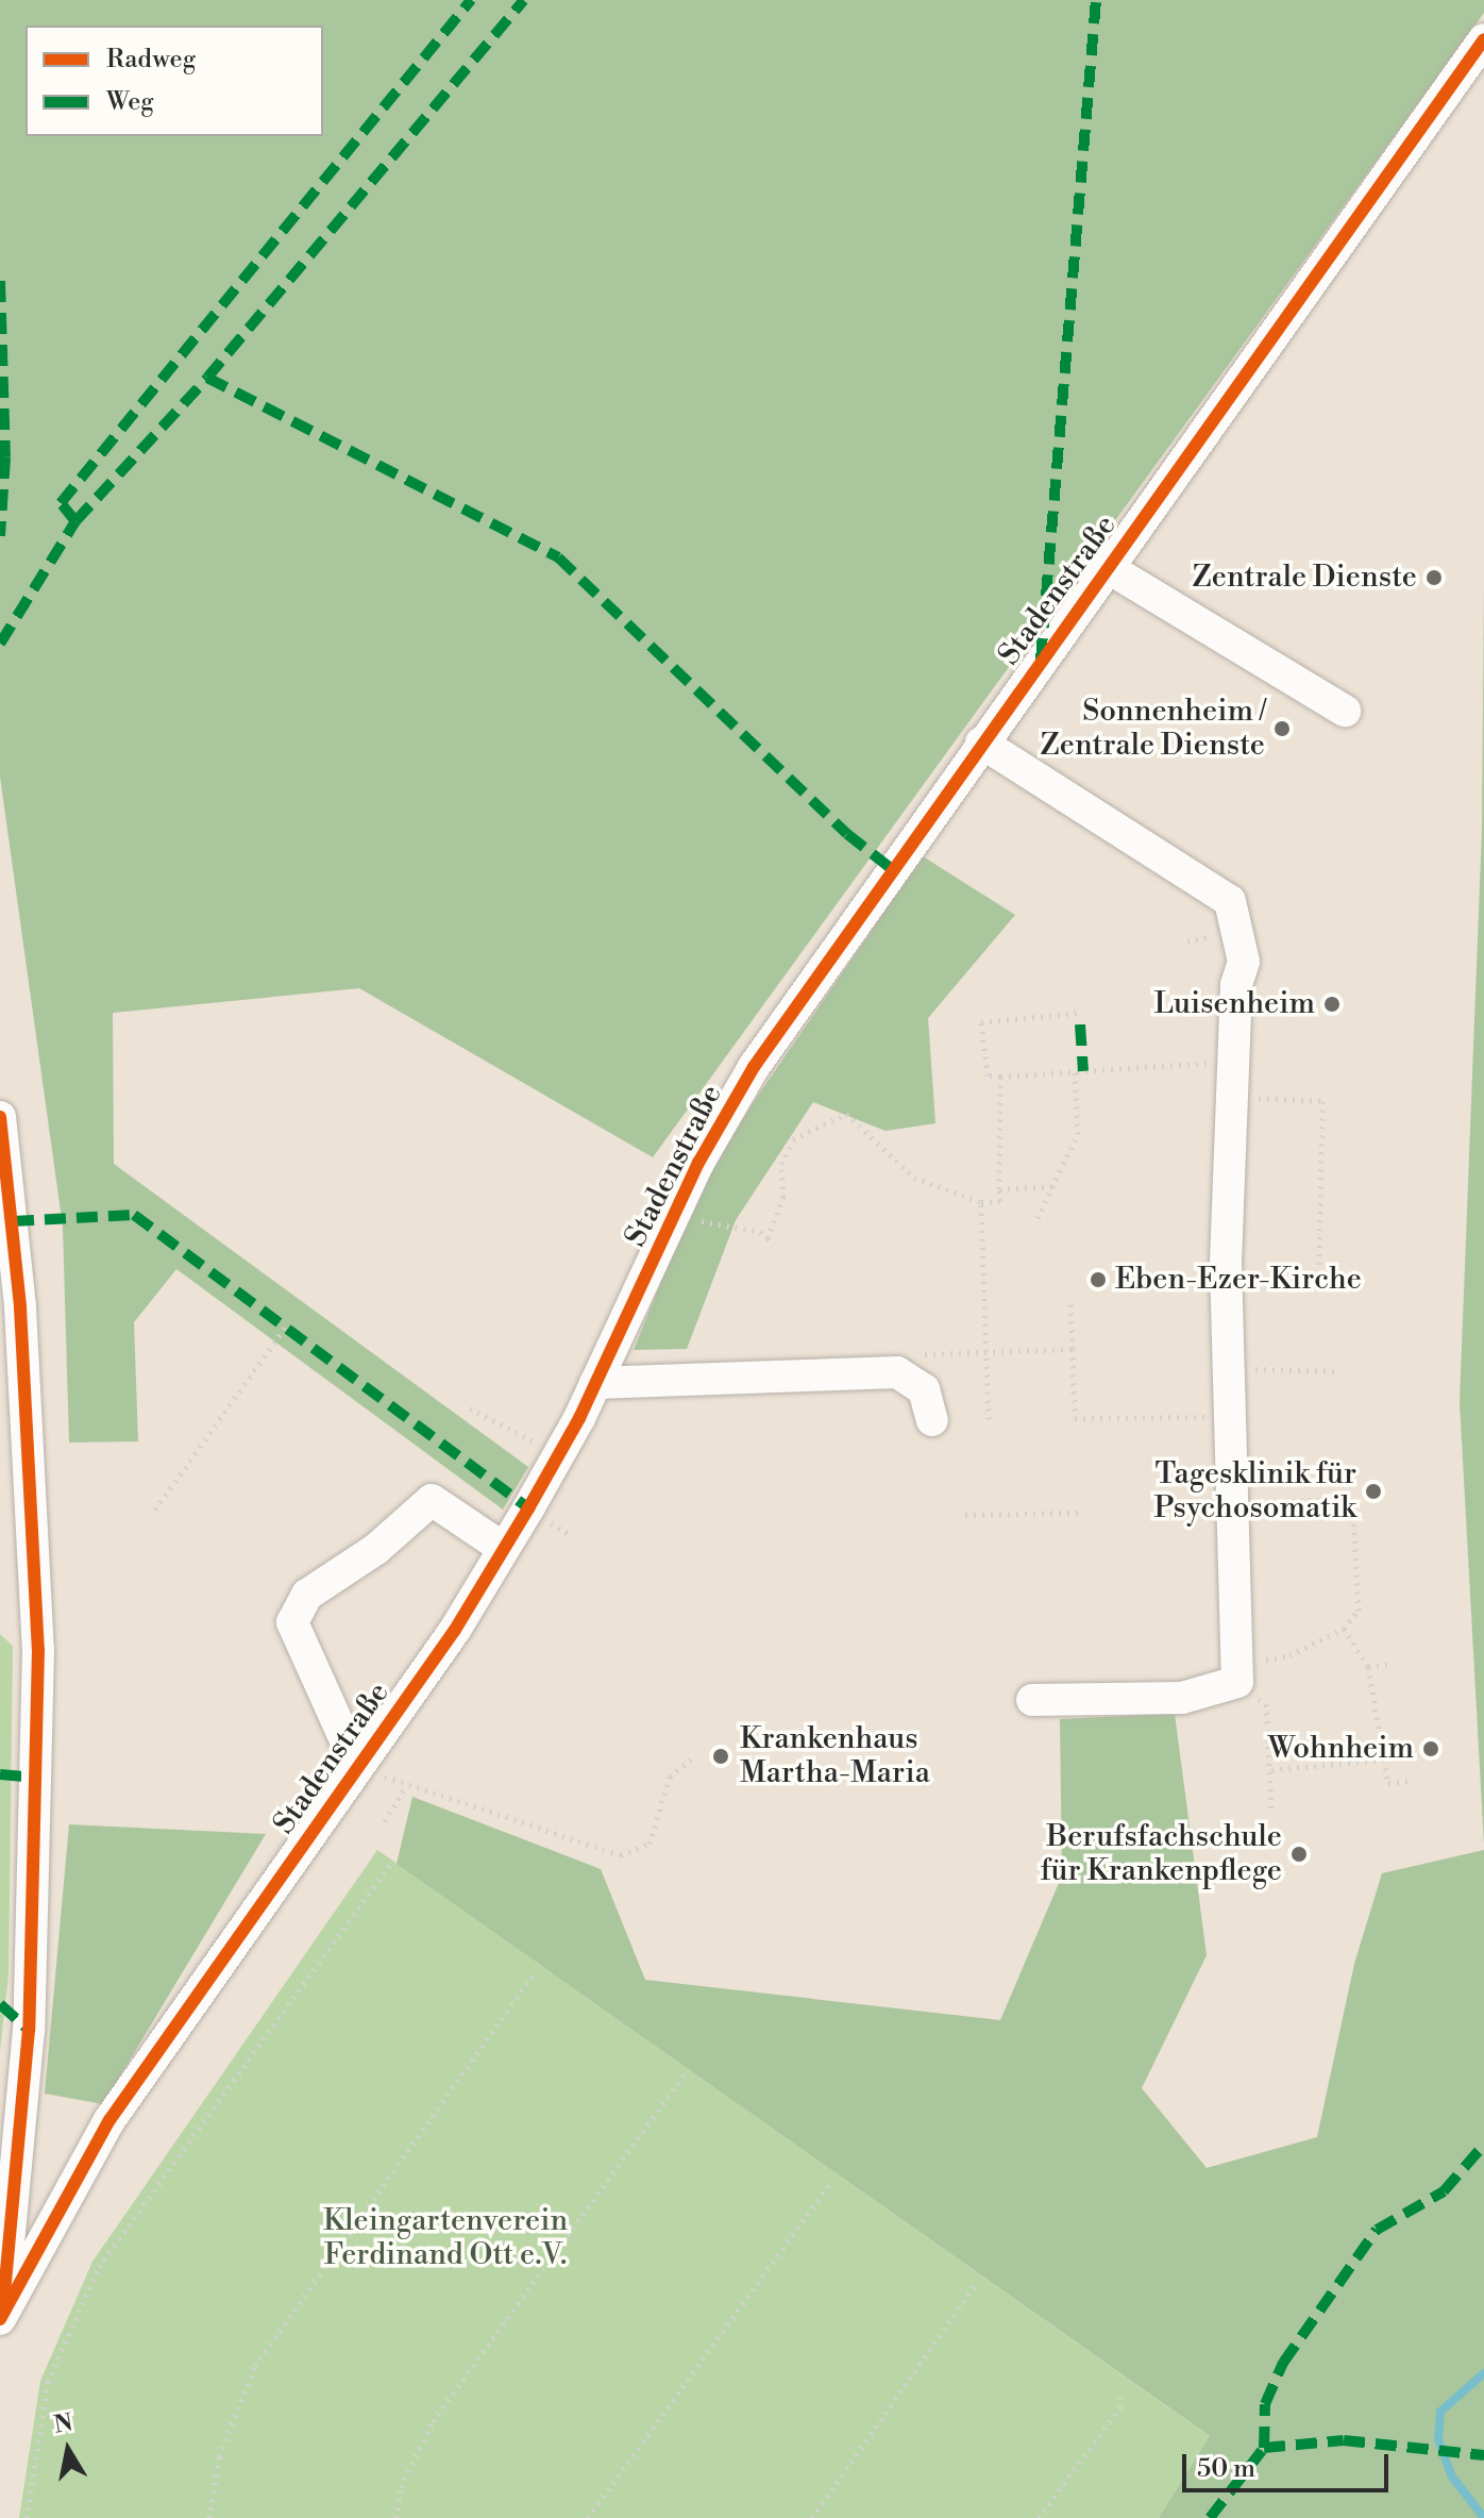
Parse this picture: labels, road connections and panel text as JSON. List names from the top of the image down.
{
  "streets": {
    "street": ["Stadenstraße"]
  },
  "parks": ["Kleingartenverein Ferdinand Ott e.V."],
  "places": [
    "Zentrale Dienste",
    "Sonnenheim / Zentrale Dienste",
    "Luisenheim",
    "Eben-Ezer-Kirche",
    "Tagesklinik für Psychosomatik",
    "Wohnheim",
    "Krankenhaus Martha-Maria",
    "Berufsfachschule für Krankenpflege"
  ],
  "legend": ["Radweg", "Weg"],
  "scale_bar": "50 m",
  "north": "top"
}
